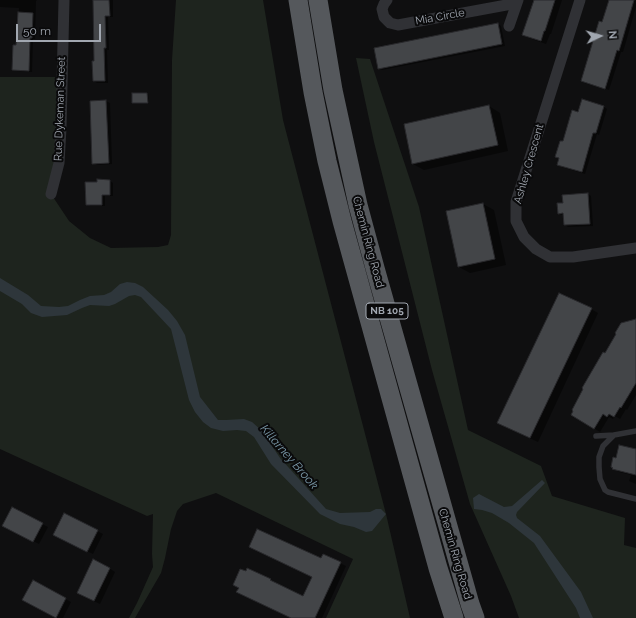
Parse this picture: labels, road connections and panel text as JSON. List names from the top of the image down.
{
  "streets": {
    "highway": ["Chemin Ring Road", "NB 105"],
    "street": ["Mia Circle", "Rue Dykeman Street", "Ashley Crescent"]
  },
  "water": ["Killarney Brook"],
  "scale_bar": "50 m",
  "north": "right"
}
